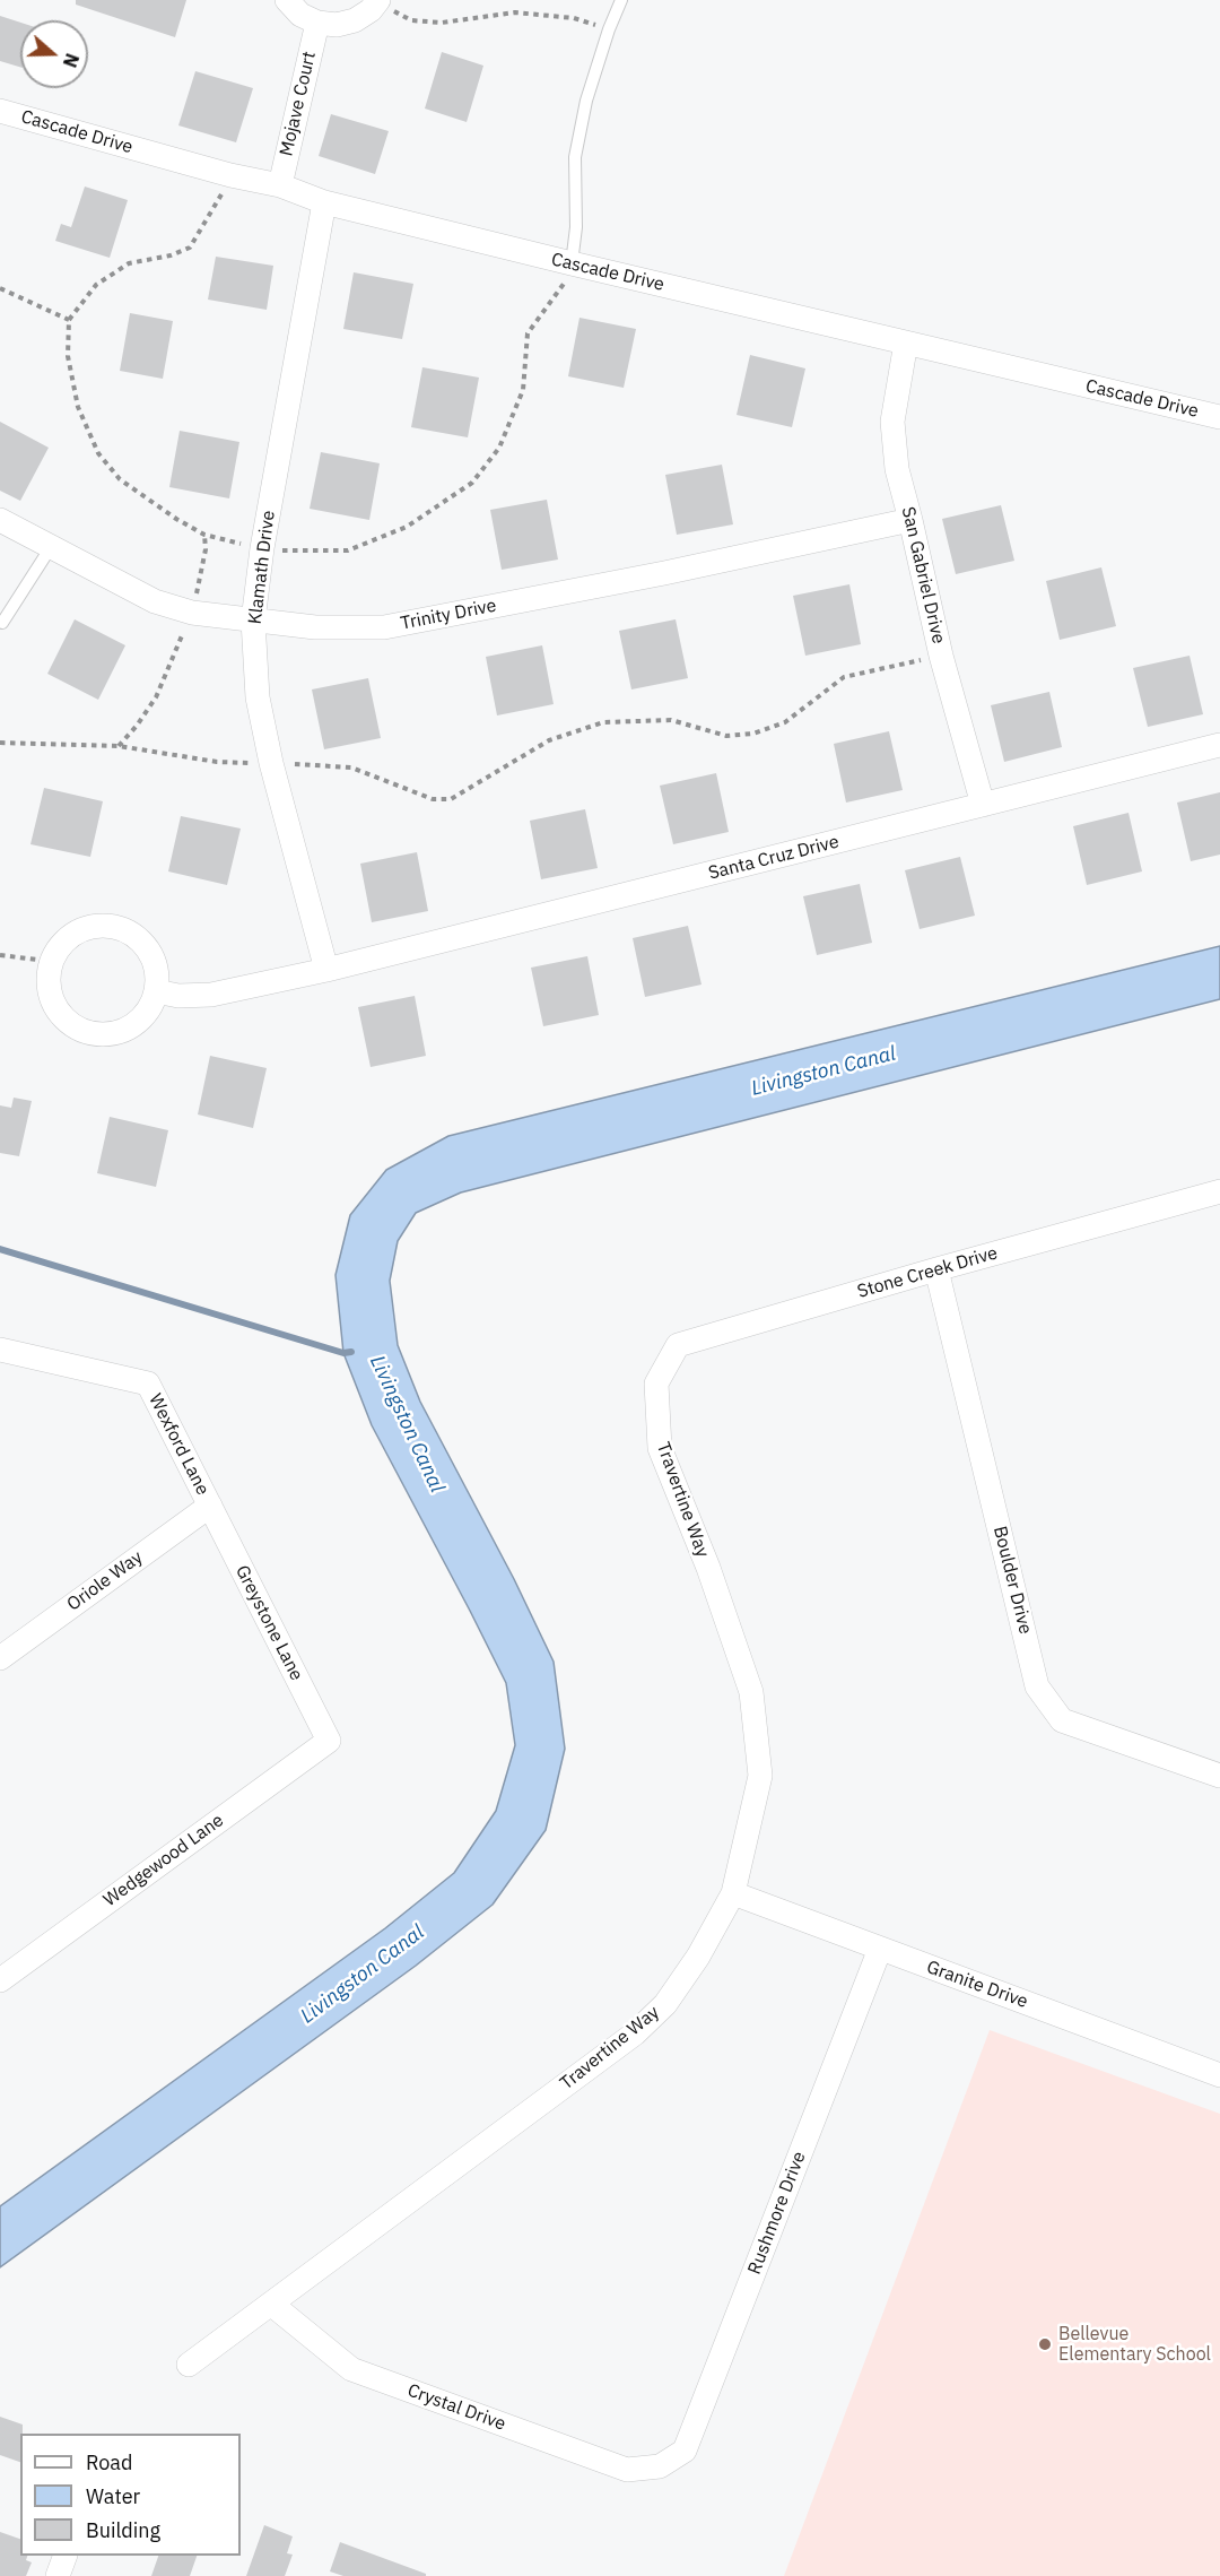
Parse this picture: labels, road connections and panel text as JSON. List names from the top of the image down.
{
  "streets": {
    "street": [
      "Mojave Court",
      "Cascade Drive",
      "Klamath Drive",
      "San Gabriel Drive",
      "Trinity Drive",
      "Santa Cruz Drive",
      "Stone Creek Drive",
      "Wexford Lane",
      "Travertine Way",
      "Boulder Drive",
      "Oriole Way",
      "Greystone Lane",
      "Wedgewood Lane",
      "Granite Drive",
      "Rushmore Drive",
      "Crystal Drive"
    ]
  },
  "crossings": [
    ["Mojave Court", "Cascade Drive"],
    ["Cascade Drive", "Klamath Drive"],
    ["Cascade Drive", "San Gabriel Drive"],
    ["Klamath Drive", "Trinity Drive"],
    ["Klamath Drive", "Santa Cruz Drive"],
    ["San Gabriel Drive", "Trinity Drive"],
    ["San Gabriel Drive", "Santa Cruz Drive"],
    ["Stone Creek Drive", "Travertine Way"],
    ["Stone Creek Drive", "Boulder Drive"],
    ["Wexford Lane", "Oriole Way"],
    ["Wexford Lane", "Greystone Lane"],
    ["Travertine Way", "Granite Drive"],
    ["Travertine Way", "Crystal Drive"],
    ["Oriole Way", "Greystone Lane"],
    ["Greystone Lane", "Wedgewood Lane"],
    ["Granite Drive", "Rushmore Drive"],
    ["Rushmore Drive", "Crystal Drive"]
  ],
  "water": ["Livingston Canal"],
  "places": ["Bellevue Elementary School"],
  "legend": ["Road", "Water", "Building"],
  "north": "right"
}
